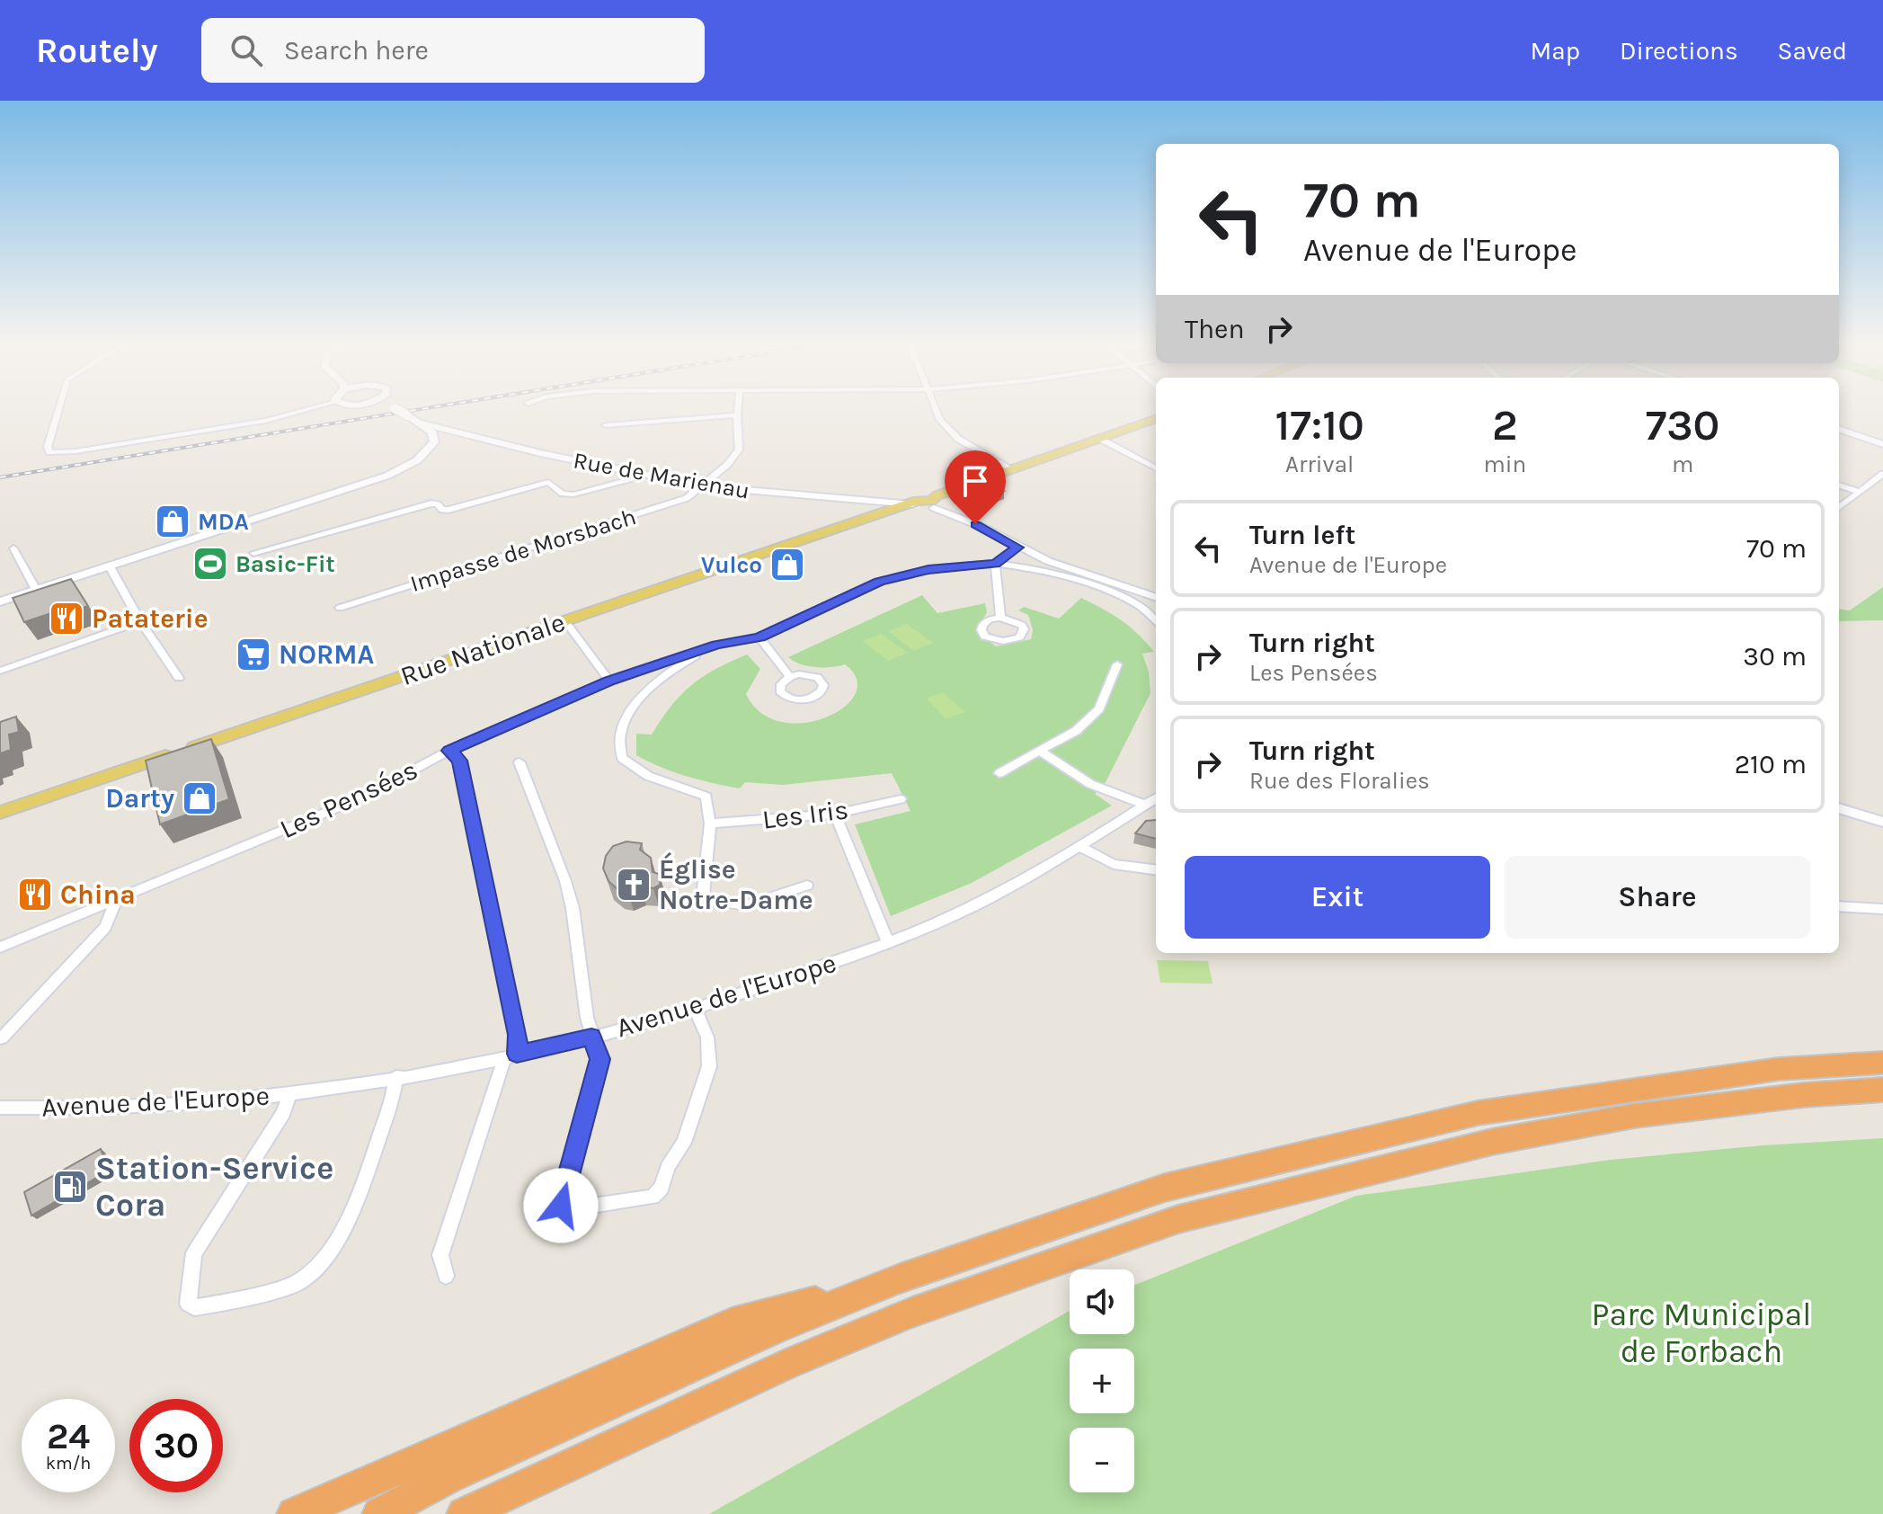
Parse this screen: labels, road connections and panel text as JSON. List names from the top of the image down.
{
  "streets": {
    "main road": ["Rue Nationale"],
    "street": [
      "Rue de Marienau",
      "Impasse de Morsbach",
      "Les Pensées",
      "Les Iris",
      "Avenue de l'Europe"
    ]
  },
  "crossings": [
    ["Rue de Marienau", "Impasse de Morsbach"],
    ["Rue de Marienau", "Rue Nationale"],
    ["Les Pensées", "Avenue de l'Europe"]
  ],
  "parks": ["Parc Municipal de Forbach"],
  "places": {
    "shop": ["MDA", "Vulco", "Darty"],
    "sports": ["Basic-Fit"],
    "restaurant": ["Pataterie", "China"],
    "supermarket": ["NORMA"],
    "church": ["Église Notre-Dame"],
    "fuel station": ["Station-Service Cora"]
  },
  "page": {
    "header": "Routely",
    "search": "Search here",
    "nav": ["Map", "Directions", "Saved"],
    "turn": ["70 m", "Avenue de l'Europe"],
    "then": "Then",
    "eta": [
      "17:10",
      "Arrival",
      "2",
      "min",
      "730",
      "m"
    ],
    "list": [
      {
        "name": "Turn left",
        "note": "Avenue de l'Europe",
        "value": "70 m"
      },
      {
        "name": "Turn right",
        "note": "Les Pensées",
        "value": "30 m"
      },
      {
        "name": "Turn right",
        "note": "Rue des Floralies",
        "value": "210 m"
      }
    ],
    "buttons": ["Exit", "Share"],
    "map_buttons": ["+", "−"],
    "speed": "24 km/h",
    "limit": "30"
  }
}
